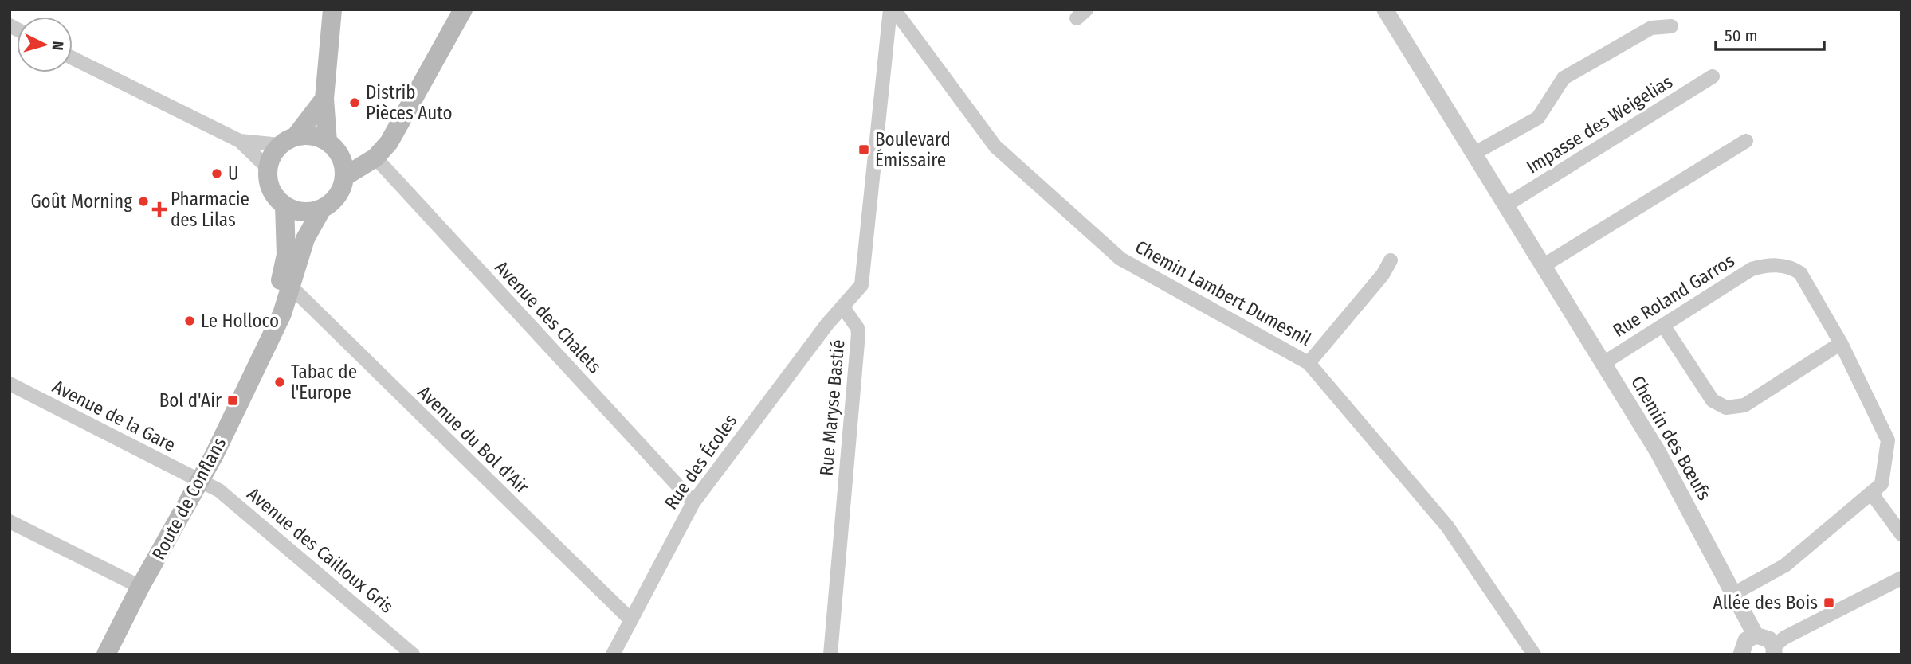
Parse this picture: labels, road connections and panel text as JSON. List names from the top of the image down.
{
  "streets": {
    "main road": ["Route de Conflans"],
    "street": [
      "Impasse des Weigelias",
      "Chemin Lambert Dumesnil",
      "Rue Roland Garros",
      "Avenue des Chalets",
      "Rue Maryse Bastié",
      "Avenue de la Gare",
      "Chemin des Bœufs",
      "Avenue du Bol d'Air",
      "Rue des Écoles",
      "Avenue des Cailloux Gris"
    ]
  },
  "crossings": [
    ["Impasse des Weigelias", "Chemin des Bœufs"],
    ["Rue Roland Garros", "Chemin des Bœufs"],
    ["Avenue des Chalets", "Rue des Écoles"],
    ["Rue Maryse Bastié", "Rue des Écoles"],
    ["Avenue de la Gare", "Route de Conflans"],
    ["Avenue de la Gare", "Avenue des Cailloux Gris"],
    ["Avenue du Bol d'Air", "Rue des Écoles"],
    ["Avenue du Bol d'Air", "Route de Conflans"],
    ["Route de Conflans", "Avenue des Cailloux Gris"]
  ],
  "places": {
    "other": [
      "Distrib Pièces Auto",
      "U",
      "Goût Morning",
      "Le Holloco",
      "Tabac de l'Europe"
    ],
    "transit": ["Boulevard Émissaire", "Bol d'Air", "Allée des Bois"],
    "health": ["Pharmacie des Lilas"]
  },
  "scale_bar": "50 m",
  "north": "right"
}
